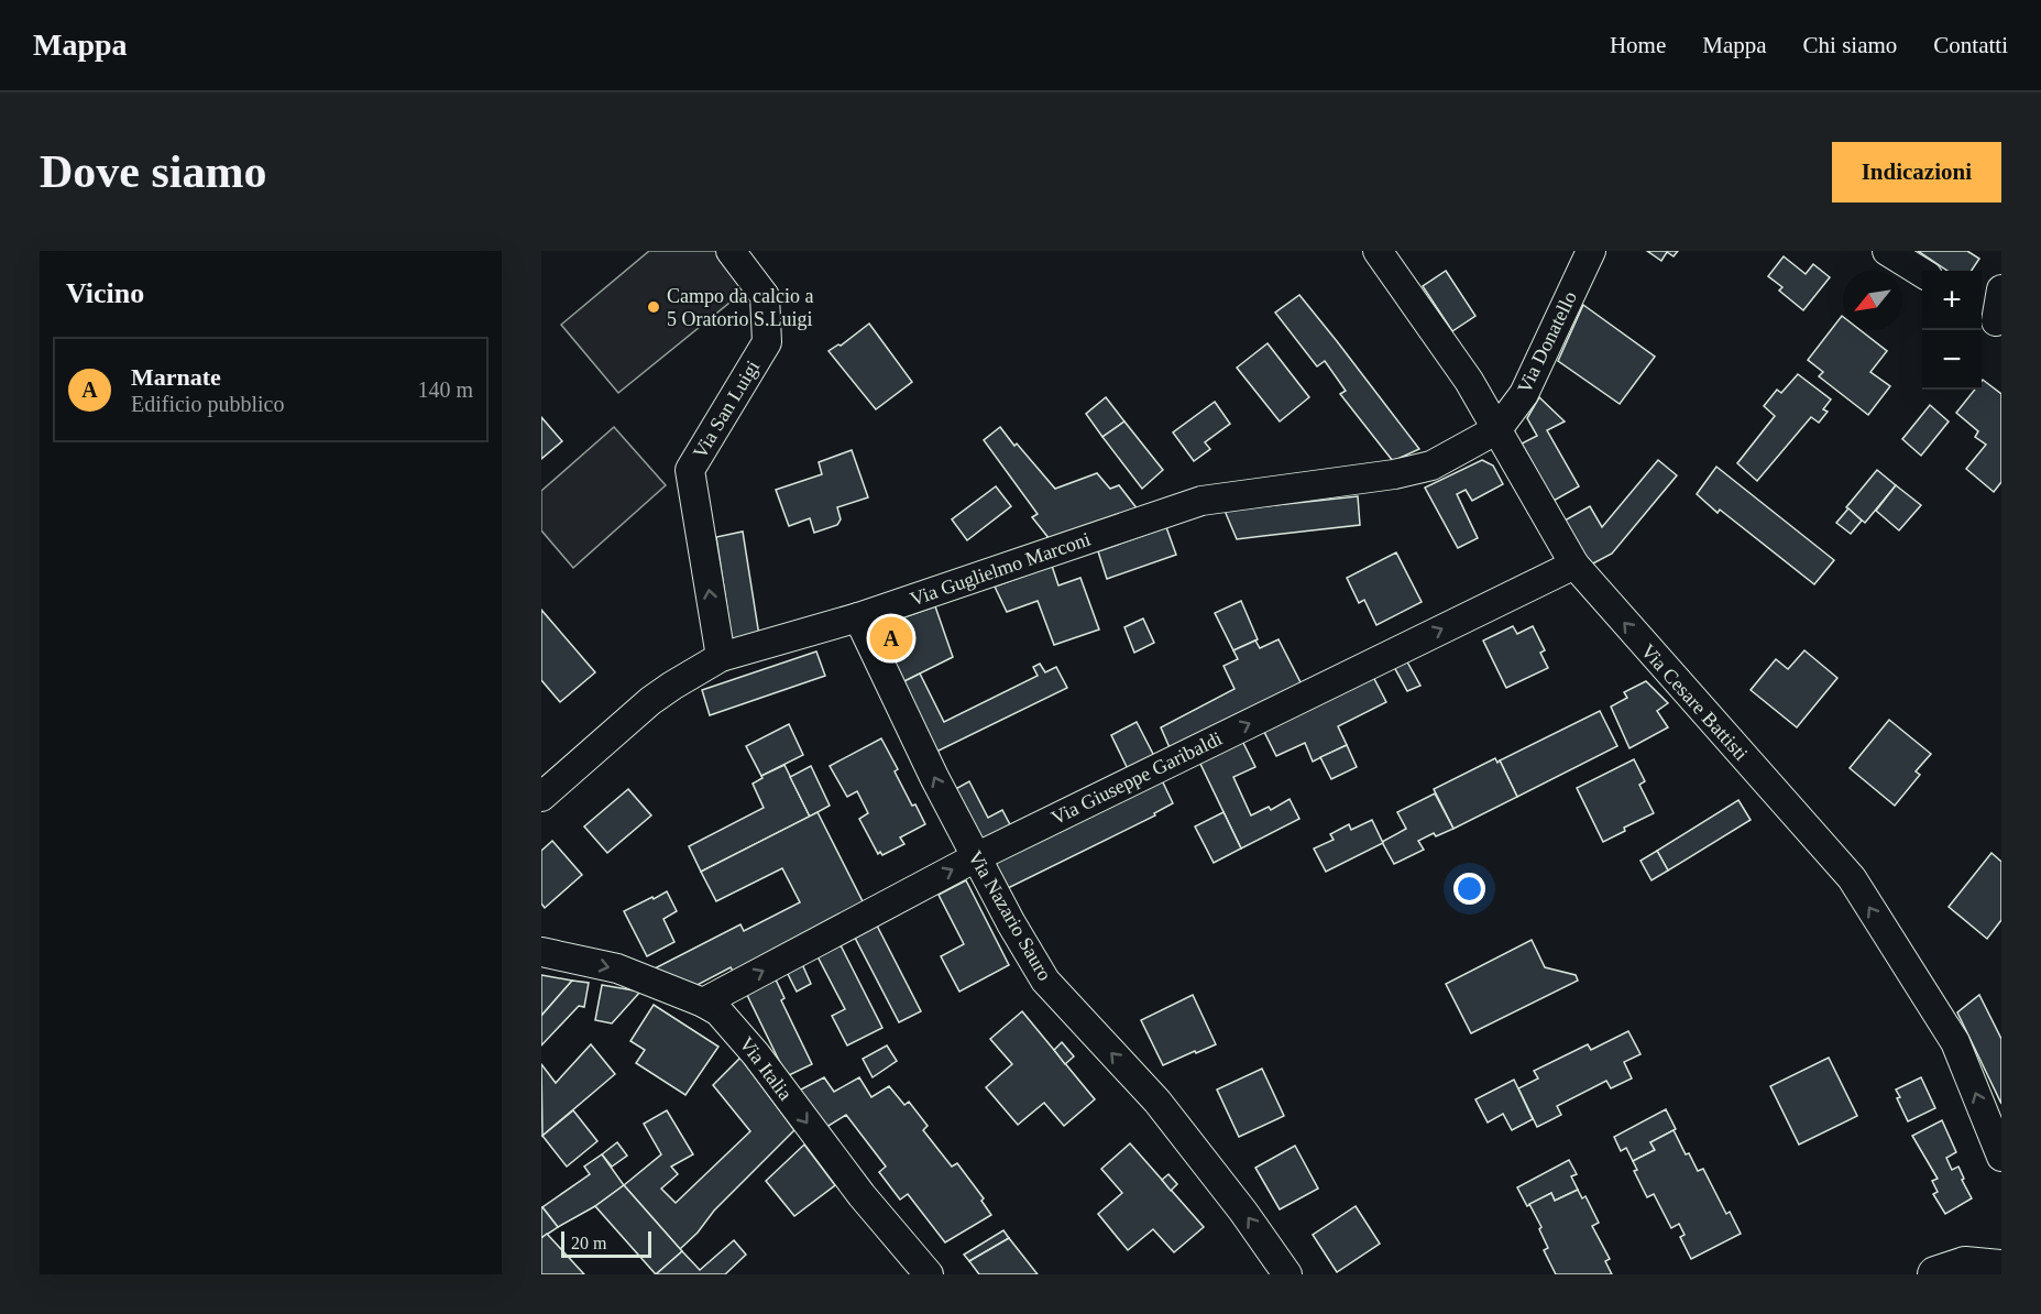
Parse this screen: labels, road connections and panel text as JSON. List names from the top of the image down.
{
  "streets": {
    "street": [
      "Via Donatello",
      "Via San Luigi",
      "Via Guglielmo Marconi",
      "Via Cesare Battisti",
      "Via Giuseppe Garibaldi",
      "Via Nazario Sauro",
      "Via Italia"
    ]
  },
  "crossings": [
    ["Via Donatello", "Via Guglielmo Marconi"],
    ["Via Donatello", "Via Cesare Battisti"],
    ["Via San Luigi", "Via Guglielmo Marconi"],
    ["Via Guglielmo Marconi", "Via Cesare Battisti"],
    ["Via Guglielmo Marconi", "Via Nazario Sauro"],
    ["Via Cesare Battisti", "Via Giuseppe Garibaldi"],
    ["Via Giuseppe Garibaldi", "Via Nazario Sauro"],
    ["Via Giuseppe Garibaldi", "Via Italia"]
  ],
  "one_way": [
    "Via San Luigi",
    "Via Cesare Battisti",
    "Via Giuseppe Garibaldi",
    "Via Nazario Sauro",
    "Via Italia"
  ],
  "places": ["Campo da calcio a 5 Oratorio S.Luigi"],
  "scale_bar": "20 m",
  "north": "bottom left",
  "page": {
    "header": "Mappa",
    "nav": [
      "Home",
      "Mappa",
      "Chi siamo",
      "Contatti"
    ],
    "buttons": "Indicazioni",
    "title": "Dove siamo",
    "heading": "Vicino",
    "map_buttons": ["+", "−"],
    "list": [
      {
        "mark": "A",
        "name": "Marnate",
        "note": "Edificio pubblico",
        "value": "140 m"
      }
    ],
    "pins": "A",
    "scale": "20 m"
  }
}
